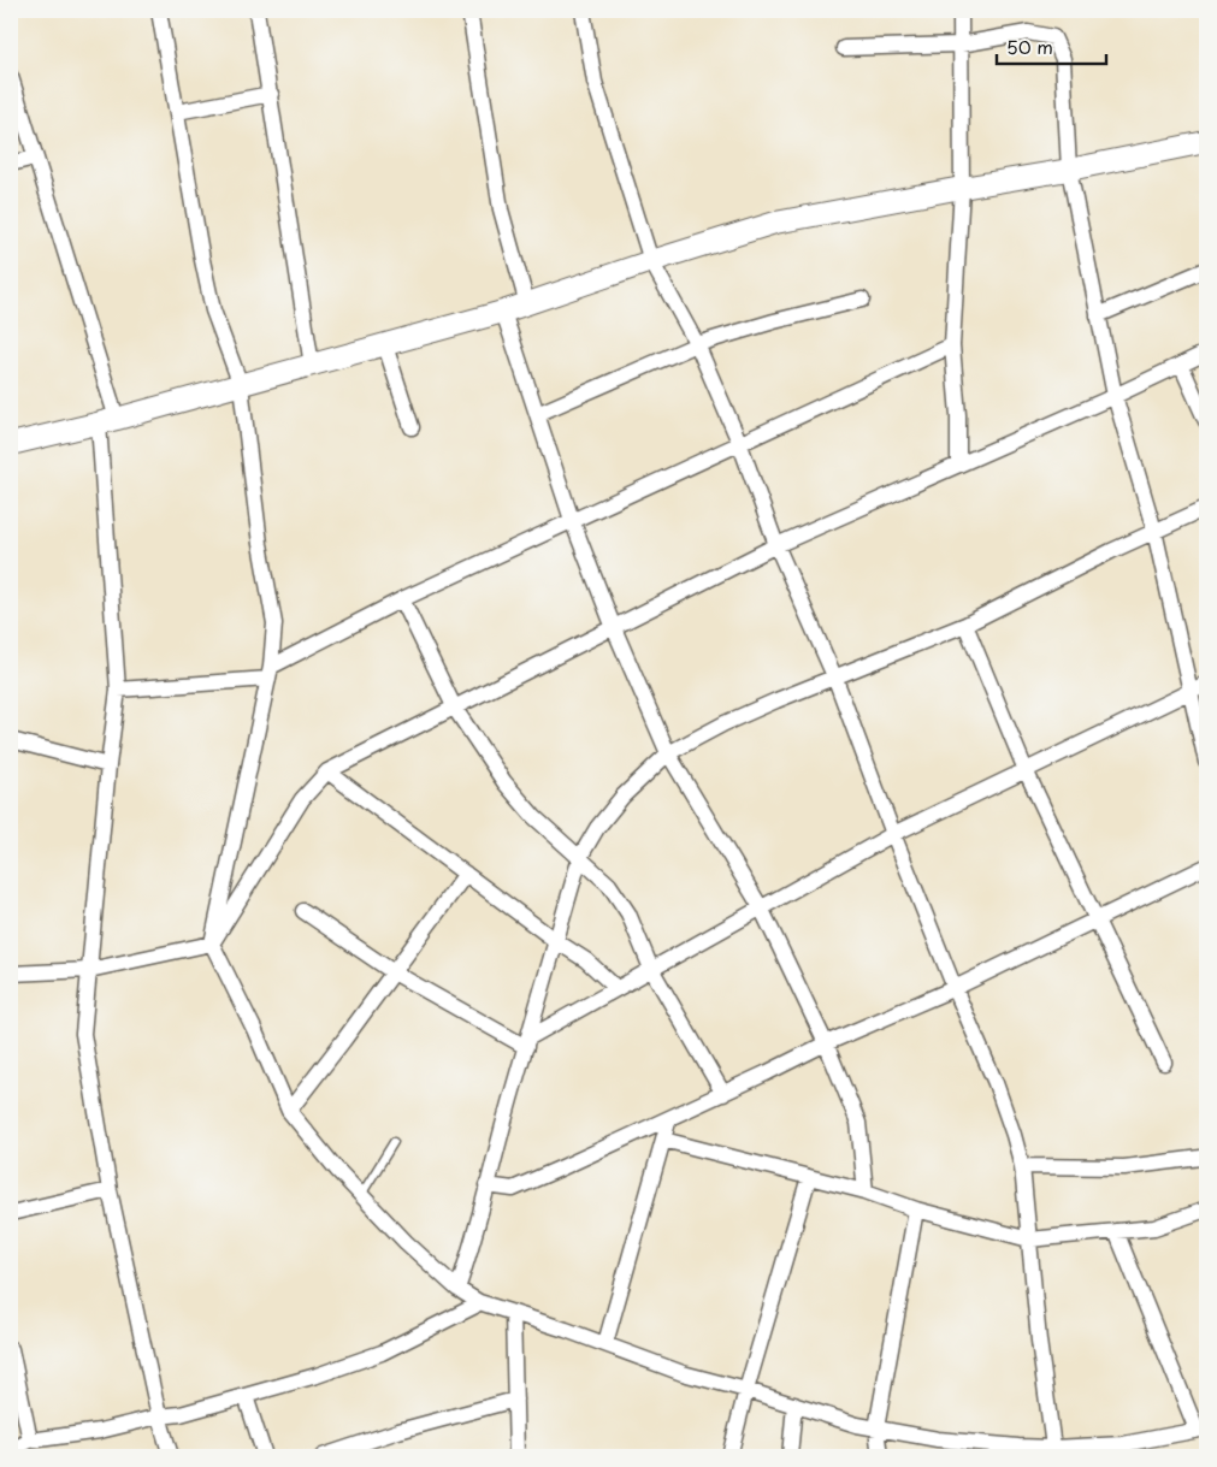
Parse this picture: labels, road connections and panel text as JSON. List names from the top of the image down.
{
  "scale_bar": "50 m"
}
